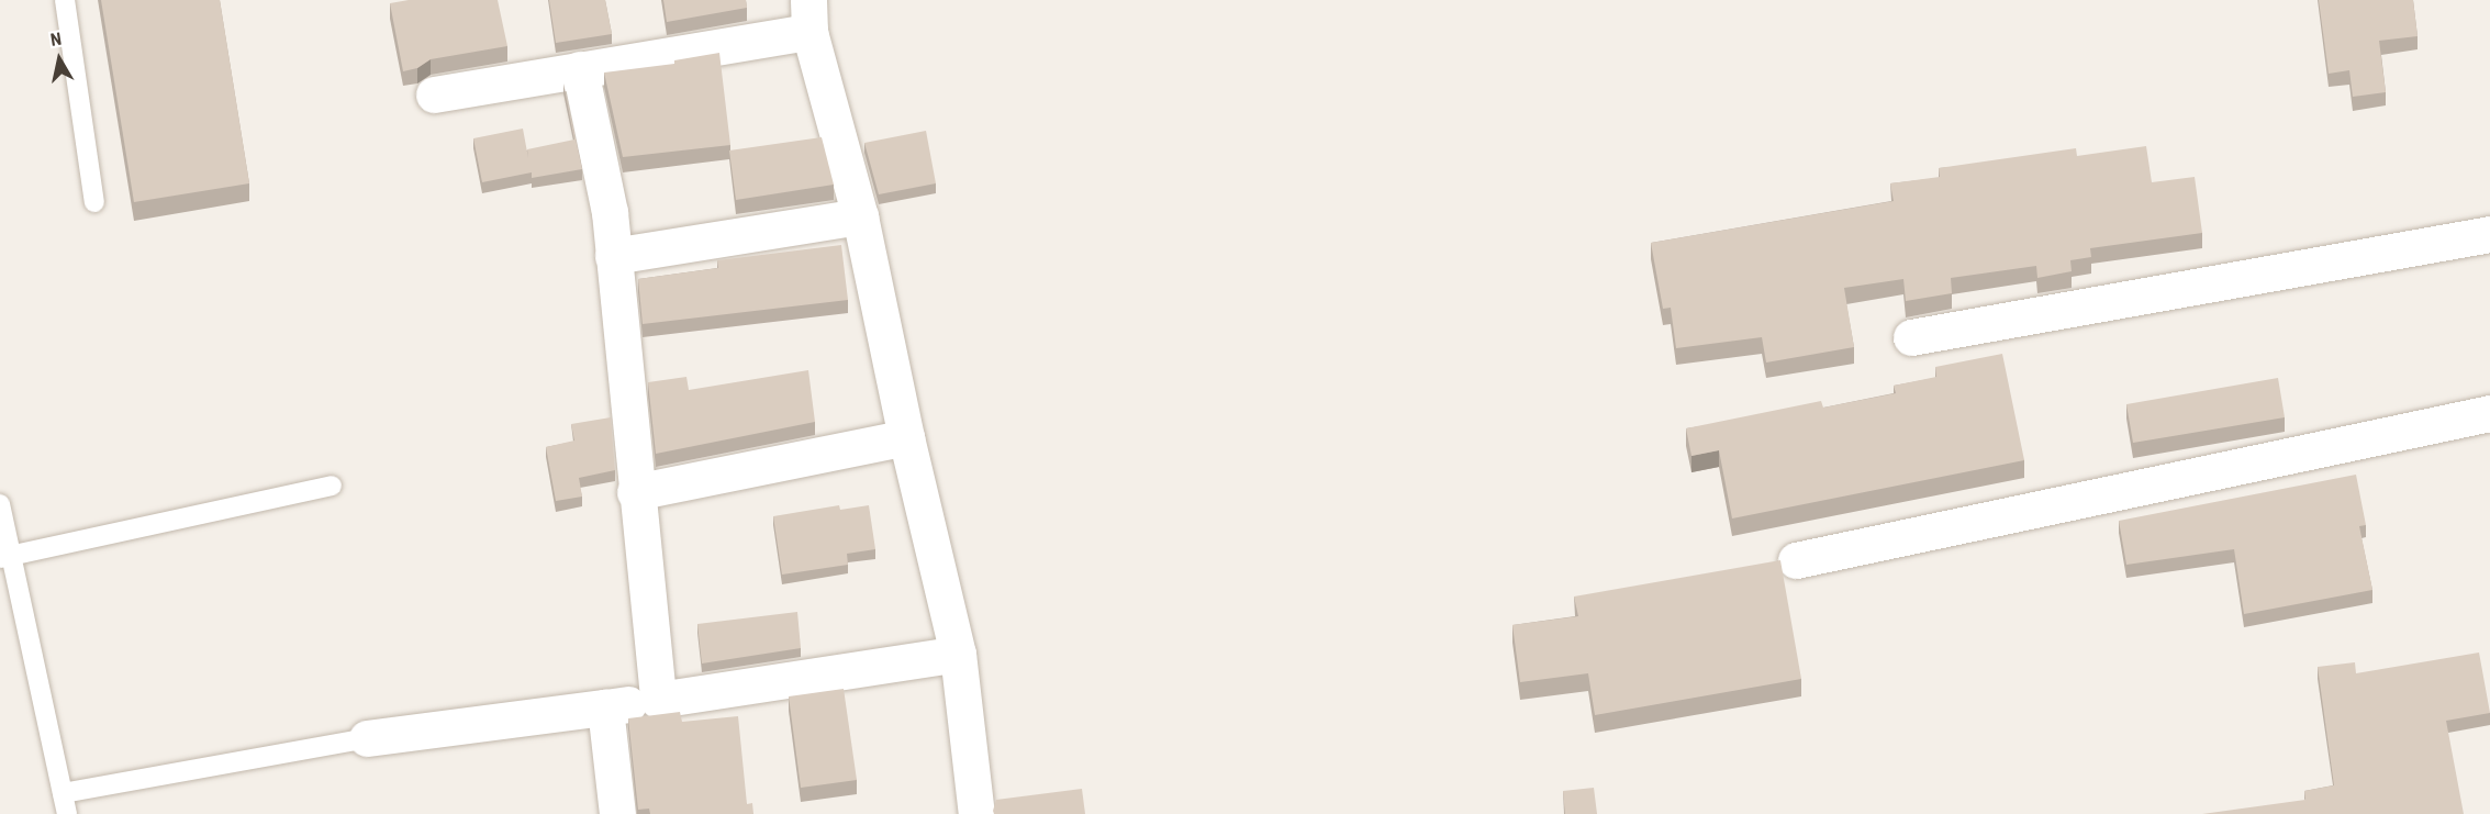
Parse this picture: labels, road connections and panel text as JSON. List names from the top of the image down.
{
  "north": "top"
}
